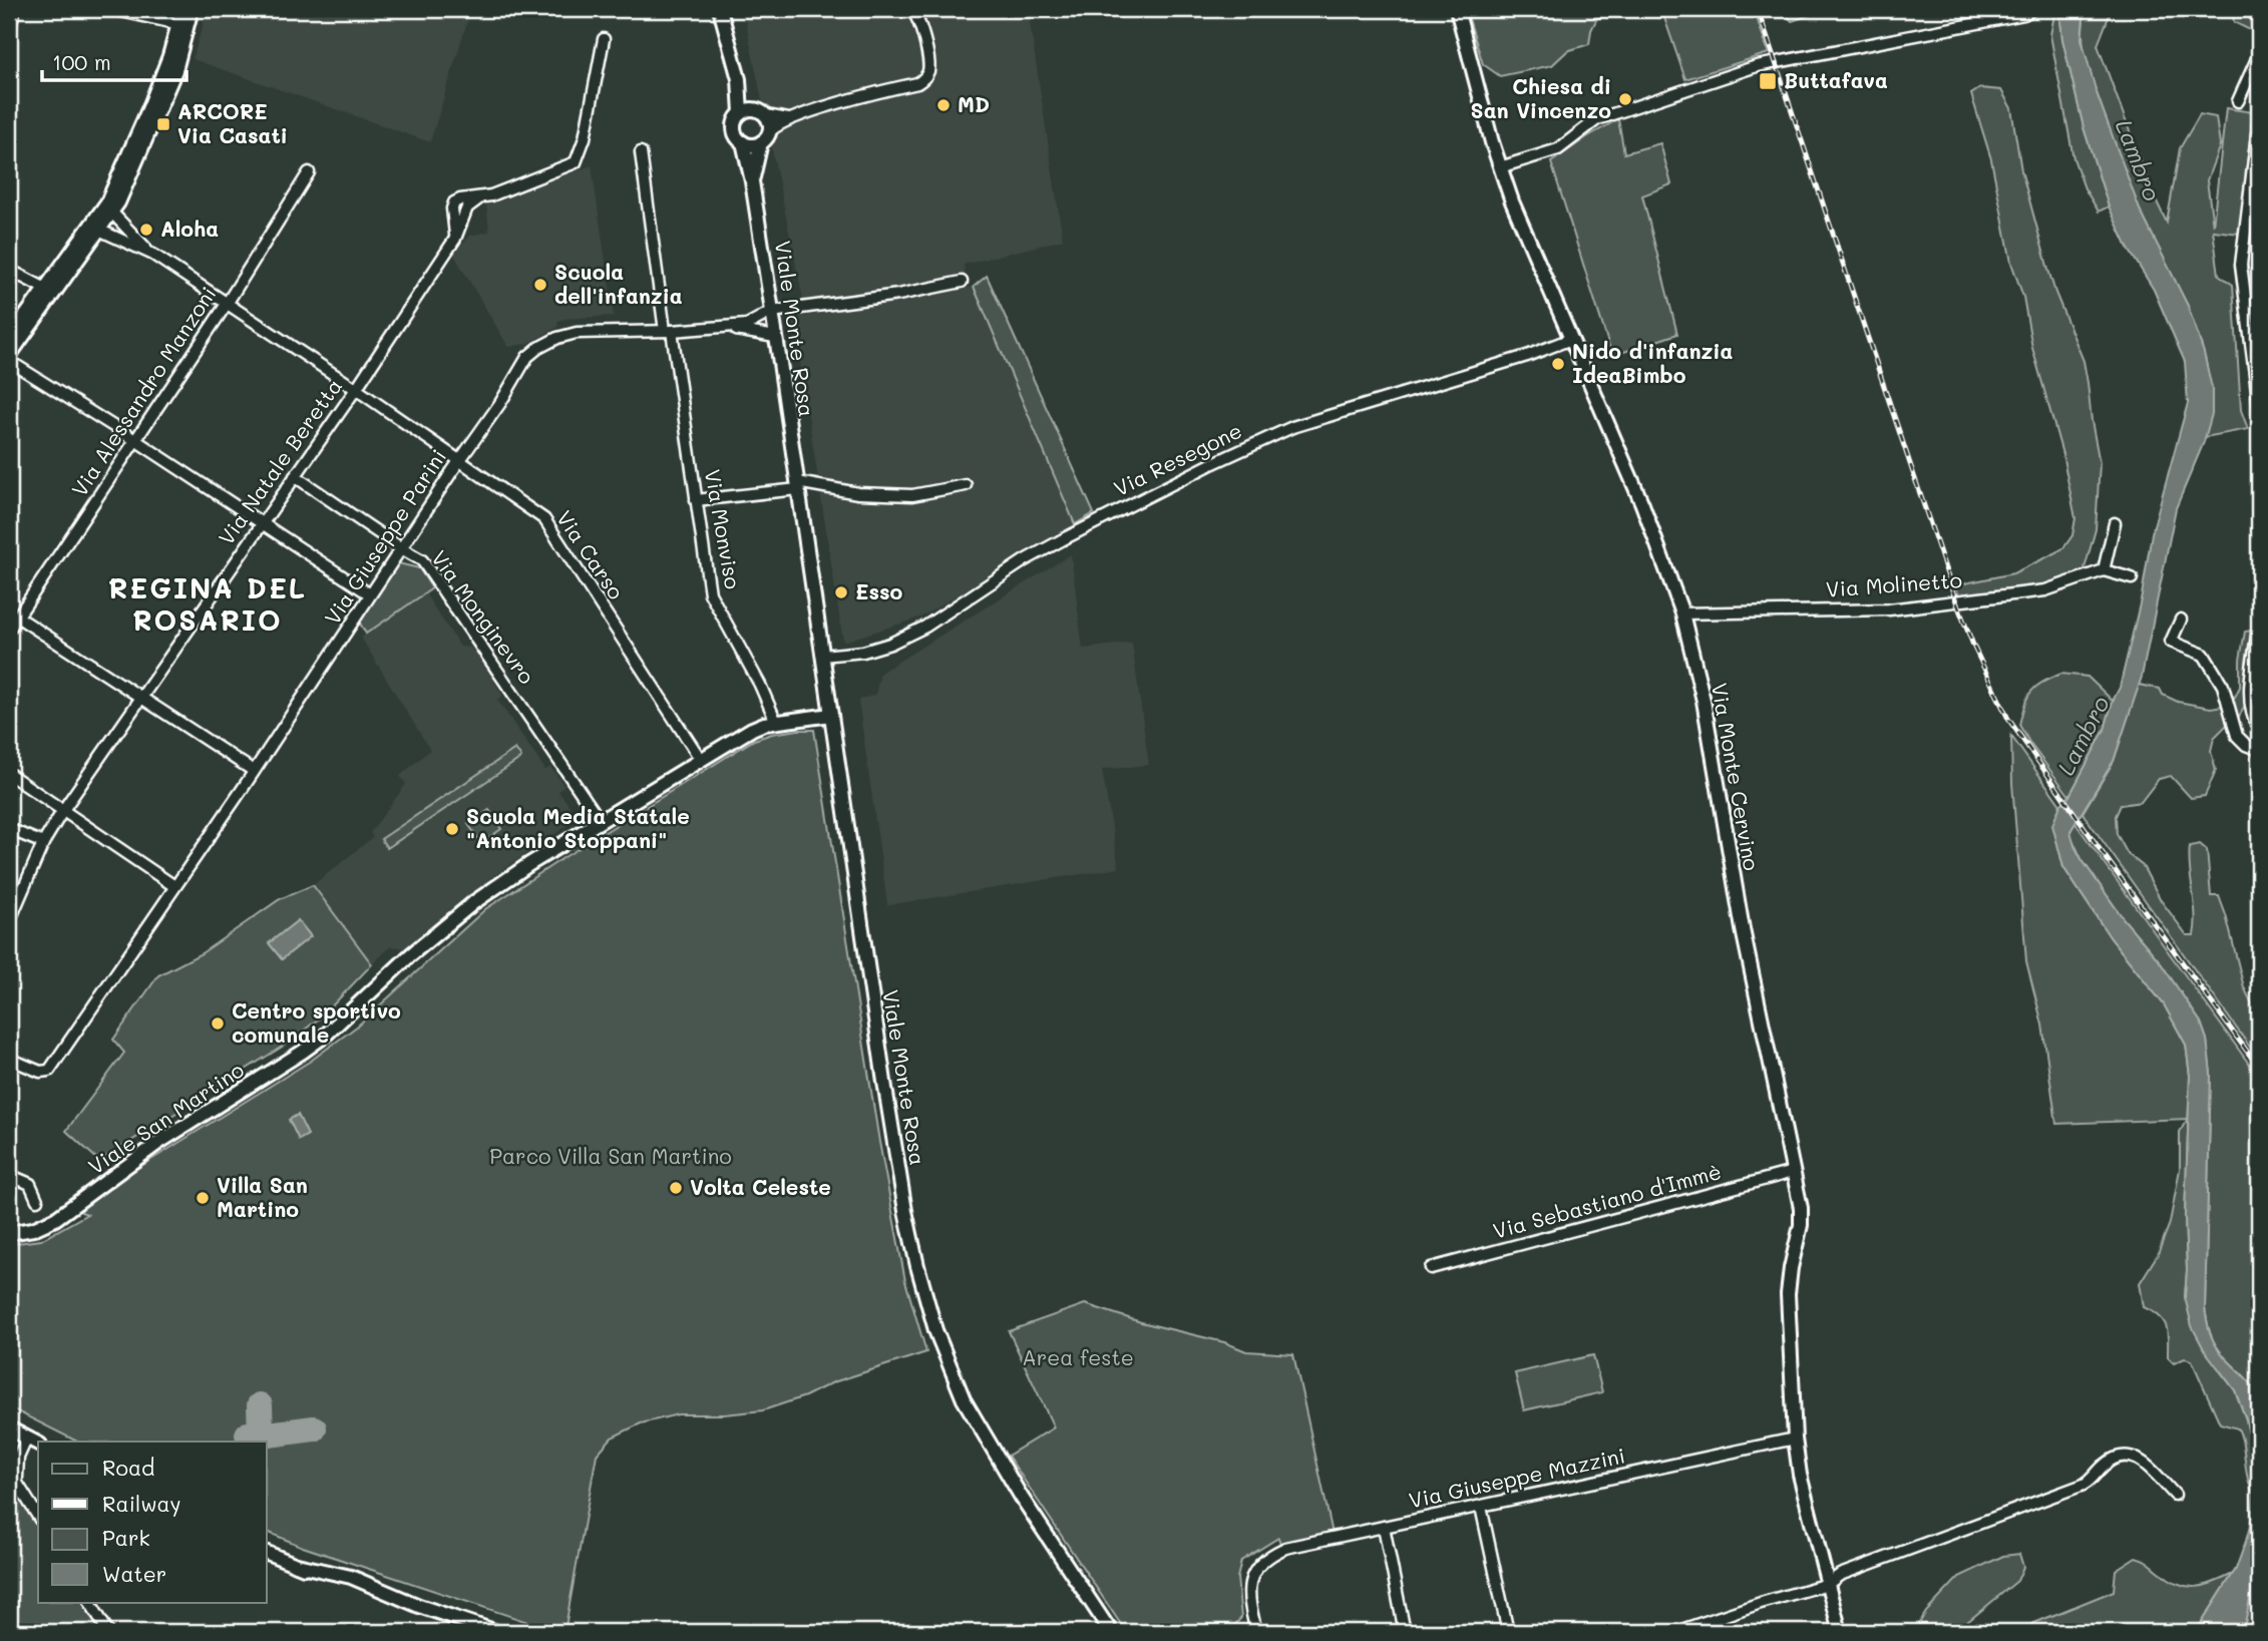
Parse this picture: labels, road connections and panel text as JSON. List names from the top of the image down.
{
  "streets": {
    "street": [
      "Viale Monte Rosa",
      "Via Alessandro Manzoni",
      "Via Resegone",
      "Via Natale Beretta",
      "Via Monviso",
      "Via Giuseppe Parini",
      "Via Carso",
      "Via Molinetto",
      "Via Monginevro",
      "Via Monte Cervino",
      "Viale San Martino",
      "Via Sebastiano d'Immè",
      "Via Giuseppe Mazzini"
    ]
  },
  "crossings": [
    ["Viale Monte Rosa", "Via Resegone"],
    ["Viale Monte Rosa", "Via Giuseppe Parini"],
    ["Viale Monte Rosa", "Viale San Martino"],
    ["Via Alessandro Manzoni", "Via Carso"],
    ["Via Resegone", "Via Monte Cervino"],
    ["Via Natale Beretta", "Via Carso"],
    ["Via Natale Beretta", "Via Monginevro"],
    ["Via Monviso", "Via Giuseppe Parini"],
    ["Via Monviso", "Viale San Martino"],
    ["Via Giuseppe Parini", "Via Carso"],
    ["Via Giuseppe Parini", "Via Monginevro"],
    ["Via Carso", "Viale San Martino"],
    ["Via Molinetto", "Via Monte Cervino"],
    ["Via Monginevro", "Viale San Martino"],
    ["Via Monte Cervino", "Via Sebastiano d'Immè"],
    ["Via Monte Cervino", "Via Giuseppe Mazzini"]
  ],
  "districts": ["REGINA DEL ROSARIO"],
  "water": ["Lambro"],
  "parks": ["Parco Villa San Martino", "Area feste"],
  "places": {
    "transit": ["Buttafava", "ARCORE Via Casati"],
    "other": [
      "Chiesa di San Vincenzo",
      "MD",
      "Aloha",
      "Scuola dell'infanzia",
      "Nido d'infanzia IdeaBimbo",
      "Esso",
      "Scuola Media Statale \"Antonio Stoppani\"",
      "Centro sportivo comunale",
      "Volta Celeste",
      "Villa San Martino"
    ]
  },
  "legend": [
    "Road",
    "Railway",
    "Park",
    "Water"
  ],
  "scale_bar": "100 m"
}
